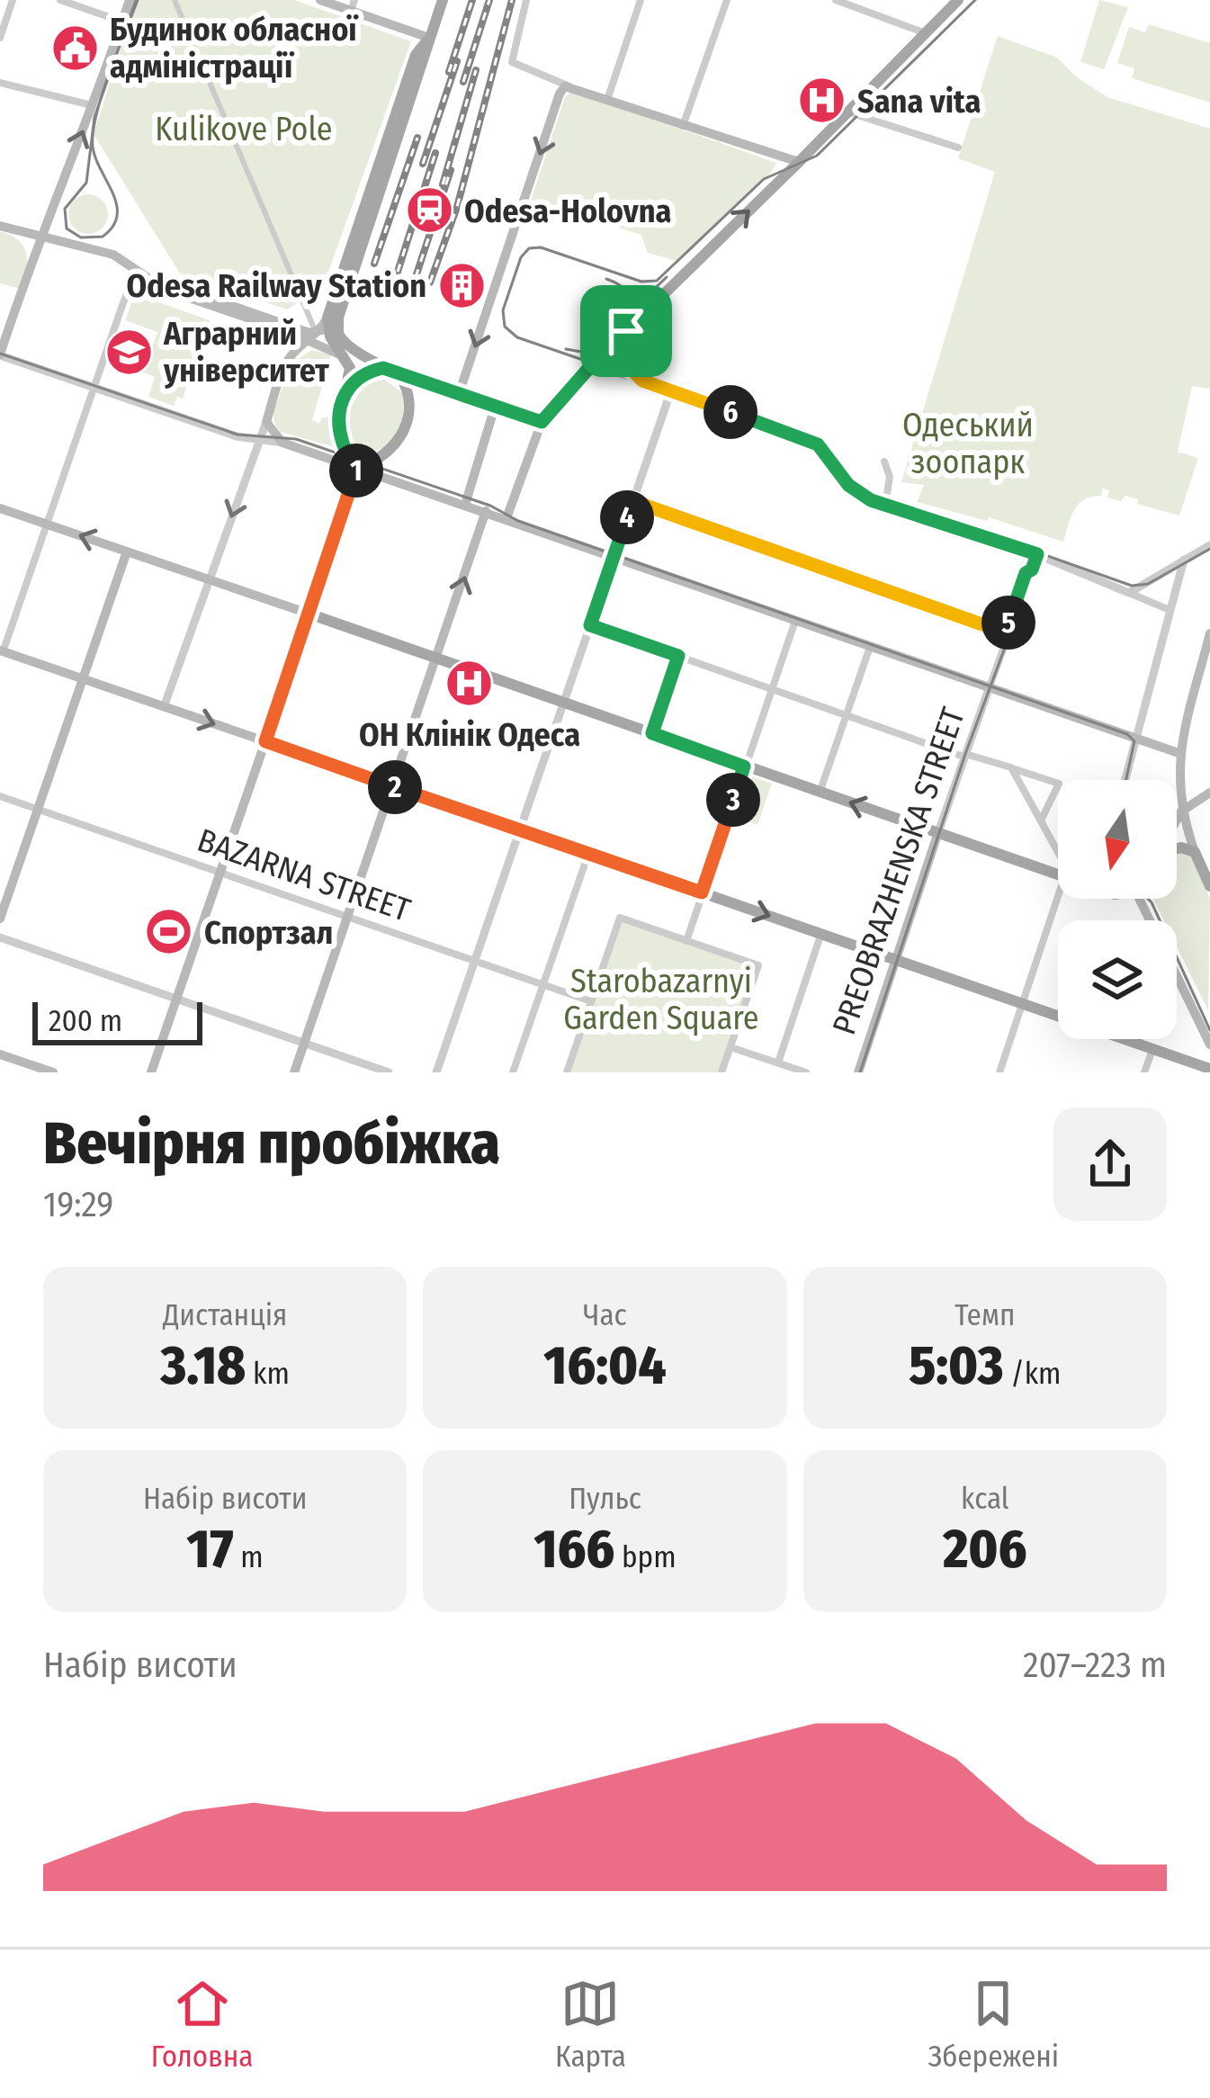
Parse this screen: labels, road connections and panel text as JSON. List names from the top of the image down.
{
  "streets": {
    "main road": ["PREOBRAZHENSKA STREET"],
    "street": ["BAZARNA STREET"]
  },
  "parks": ["Kulikove Pole", "Одеський зоопарк", "Starobazarnyi Garden Square"],
  "places": {
    "public building": ["Будинок обласної адміністрації"],
    "hospital": ["Sana vita", "ОН Клінік Одеса"],
    "station": ["Odesa-Holovna"],
    "building": ["Odesa Railway Station"],
    "school or university": ["Аграрний університет"],
    "sports": ["Спортзал"]
  },
  "scale_bar": "200 m",
  "north": "bottom",
  "page": {
    "pins": [
      "6",
      "1",
      "4",
      "5",
      "2",
      "3"
    ],
    "scale": "200 m",
    "heading": ["Вечірня пробіжка", "19:29"],
    "stats": [
      ["Дистанція", "3.18 km"],
      ["Час", "16:04"],
      ["Темп", "5:03 /km"],
      ["Набір висоти", "17 m"],
      ["Пульс", "166 bpm"],
      ["kcal", "206"]
    ],
    "chart": ["Набір висоти", "207–223 m"],
    "tabs": ["Головна", "Карта", "Збережені"]
  }
}
